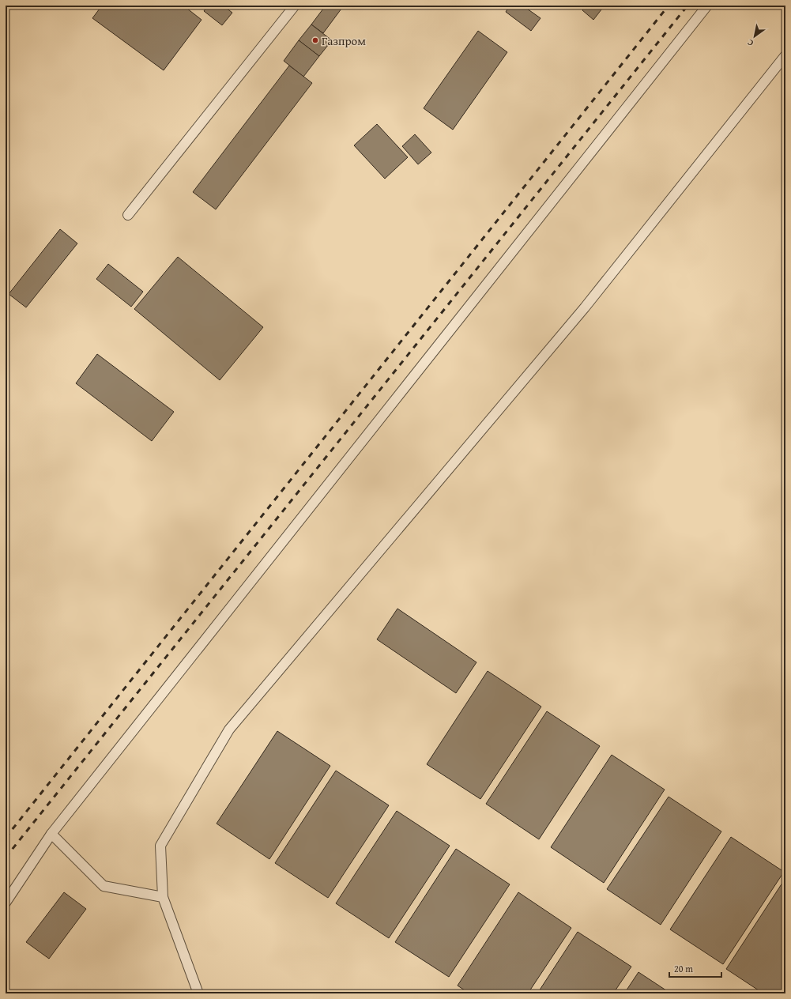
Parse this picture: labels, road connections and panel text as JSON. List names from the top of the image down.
{
  "places": ["Газпром"],
  "scale_bar": "20 m",
  "north": "bottom left"
}
